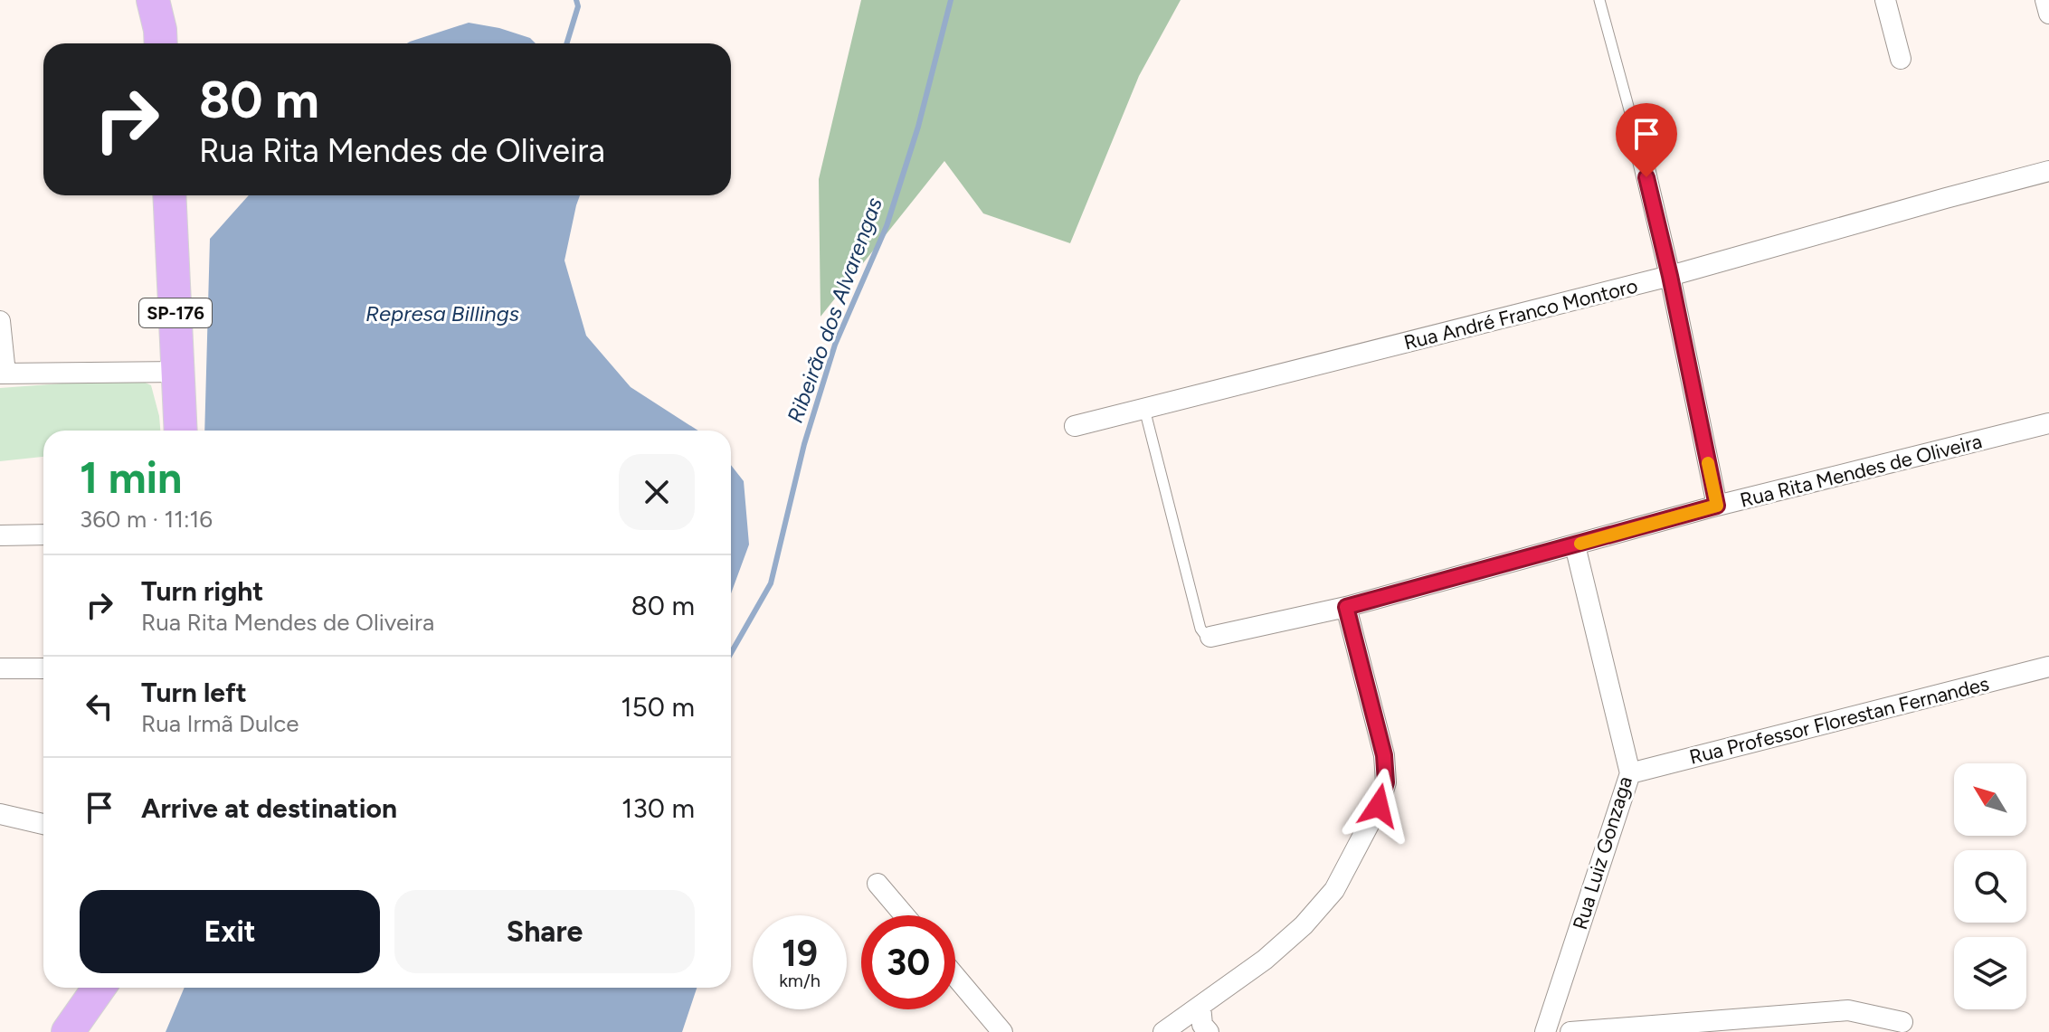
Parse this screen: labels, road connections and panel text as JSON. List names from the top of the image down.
{
  "streets": {
    "main road": ["SP-176"],
    "street": [
      "Rua André Franco Montoro",
      "Rua Rita Mendes de Oliveira",
      "Rua Professor Florestan Fernandes",
      "Rua Luiz Gonzaga"
    ]
  },
  "crossings": [
    ["Rua Rita Mendes de Oliveira", "Rua Luiz Gonzaga"],
    ["Rua Professor Florestan Fernandes", "Rua Luiz Gonzaga"]
  ],
  "water": ["Ribeirão dos Alvarengas", "Represa Billings"],
  "north": "top left",
  "page": {
    "turn": ["80 m", "Rua Rita Mendes de Oliveira"],
    "heading": ["1 min", "360 m · 11:16"],
    "list": [
      {
        "name": "Turn right",
        "note": "Rua Rita Mendes de Oliveira",
        "value": "80 m"
      },
      {
        "name": "Turn left",
        "note": "Rua Irmã Dulce",
        "value": "150 m"
      },
      {
        "name": "Arrive at destination",
        "value": "130 m"
      }
    ],
    "buttons": ["Exit", "Share"],
    "speed": "19 km/h",
    "limit": "30"
  }
}
